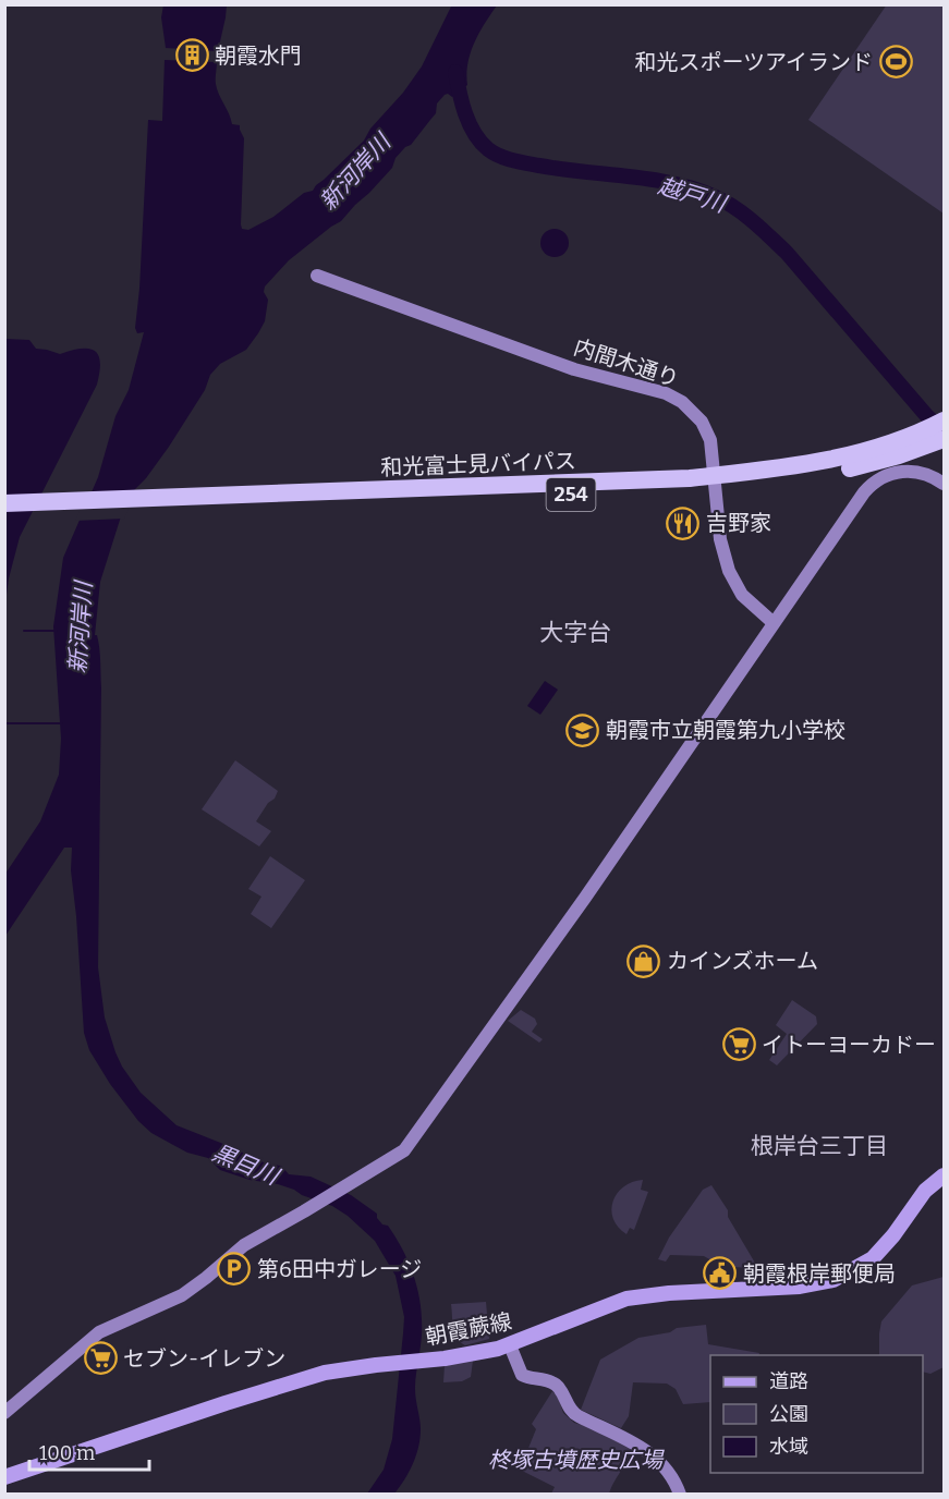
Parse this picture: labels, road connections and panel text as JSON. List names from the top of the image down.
{
  "streets": {
    "highway": ["和光富士見バイパス", "254"],
    "main road": ["朝霞蕨線"],
    "street": ["内間木通り"]
  },
  "crossings": [
    ["内間木通り", "和光富士見バイパス"]
  ],
  "districts": ["大字台", "根岸台三丁目"],
  "water": ["新河岸川", "越戸川", "黒目川"],
  "parks": ["柊塚古墳歴史広場"],
  "places": {
    "building": ["朝霞水門"],
    "sports": ["和光スポーツアイランド"],
    "restaurant": ["吉野家"],
    "school or university": ["朝霞市立朝霞第九小学校"],
    "shop": ["カインズホーム"],
    "supermarket": ["イトーヨーカドー", "セブン-イレブン"],
    "parking": ["第6田中ガレージ"],
    "public building": ["朝霞根岸郵便局"]
  },
  "legend": ["道路", "公園", "水域"],
  "scale_bar": "100 m"
}
